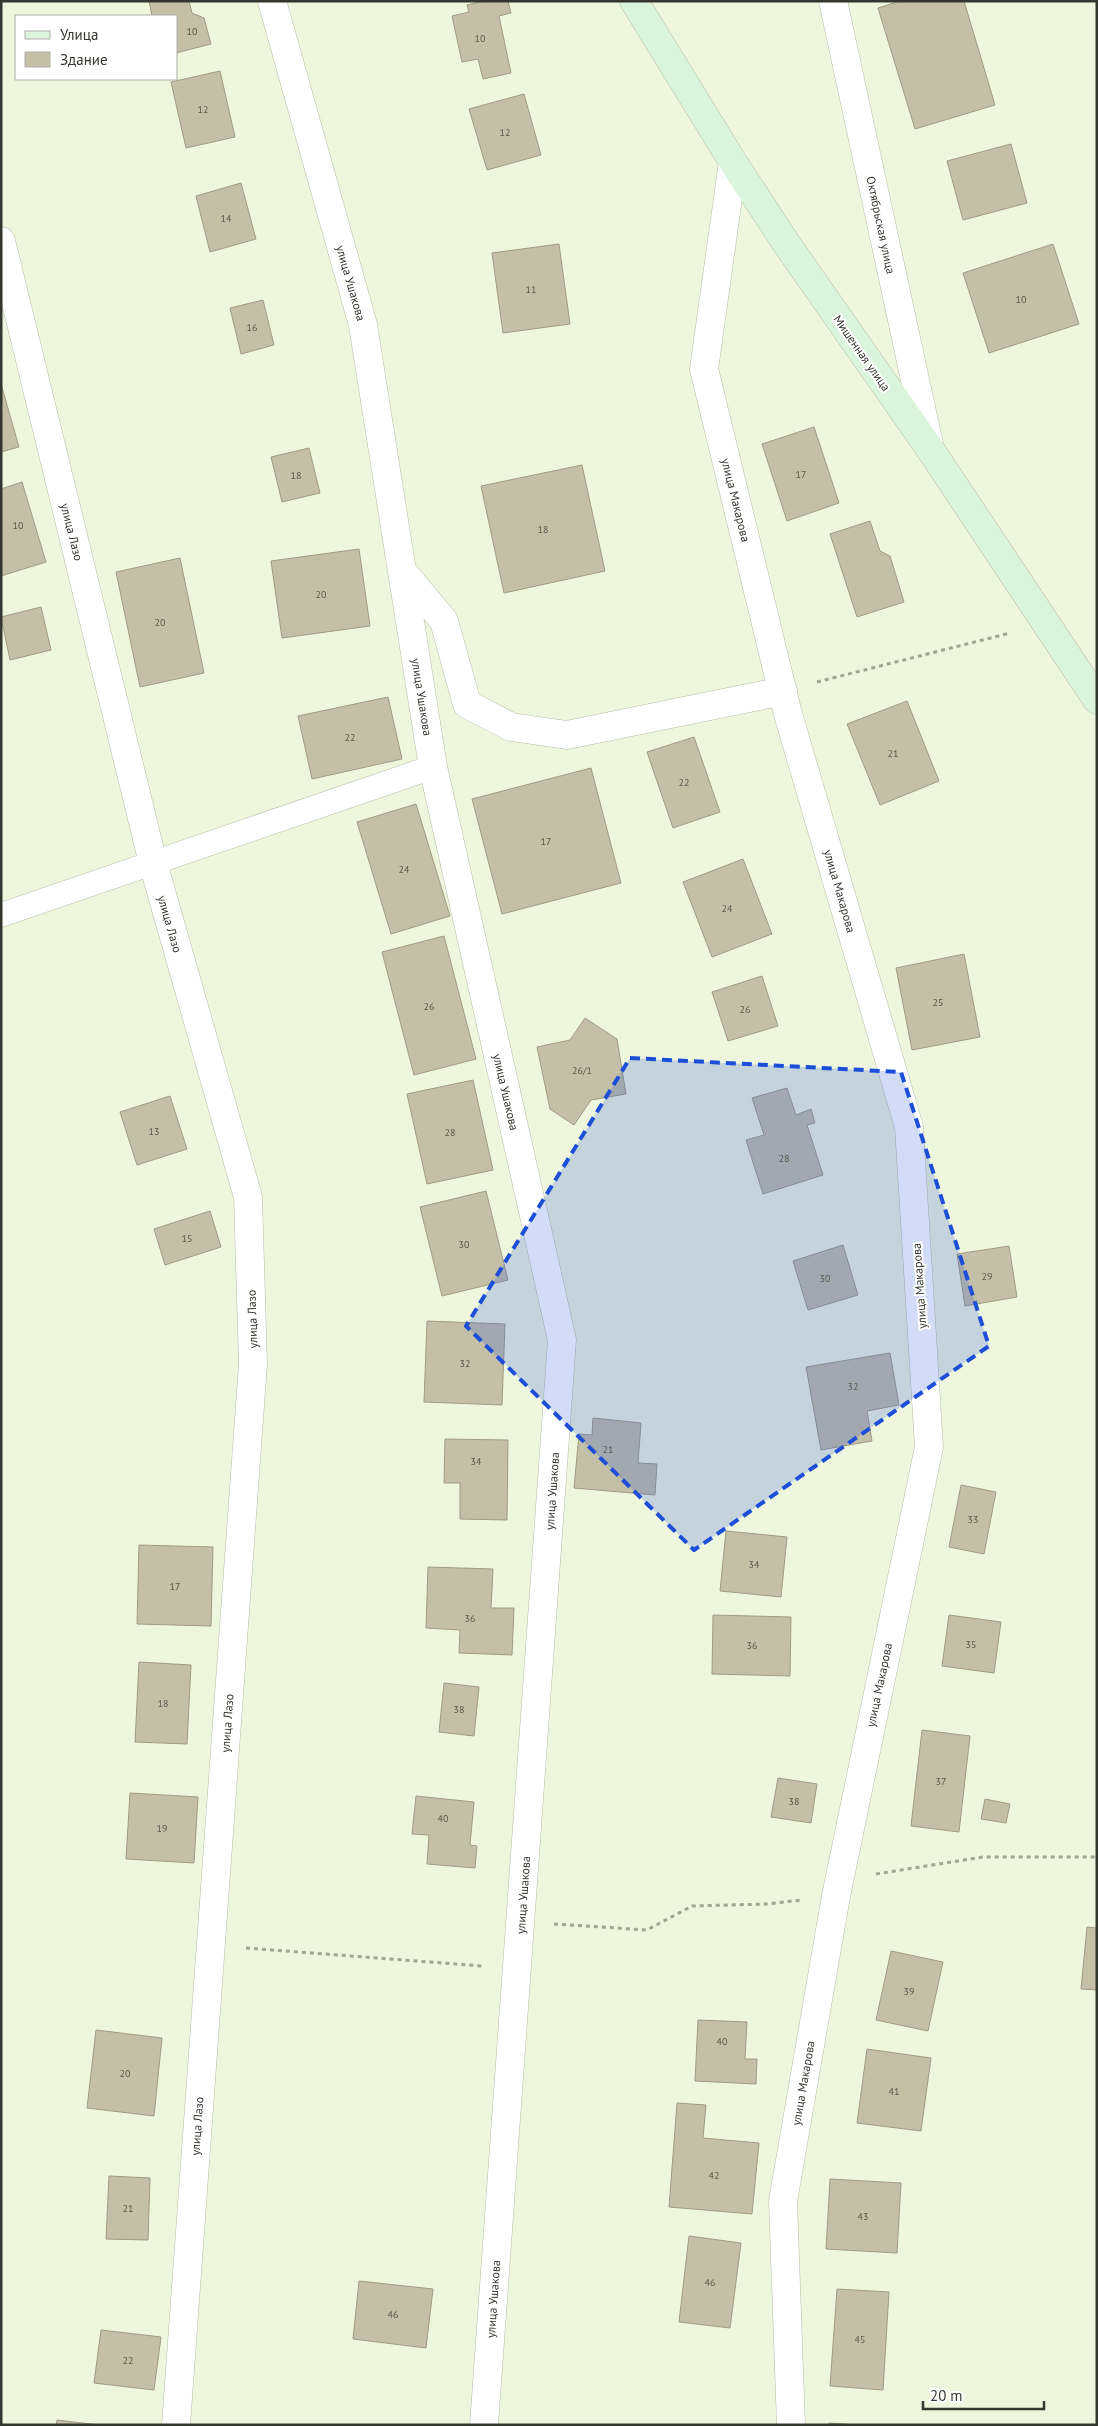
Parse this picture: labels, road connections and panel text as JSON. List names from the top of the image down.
{
  "streets": {
    "main road": ["Мишенная улица"],
    "street": [
      "Октябрьская улица",
      "улица Ушакова",
      "улица Макарова",
      "улица Лазо"
    ]
  },
  "crossings": [
    ["Октябрьская улица", "Мишенная улица"],
    ["Мишенная улица", "улица Макарова"]
  ],
  "house_numbers": [
    "10",
    "10",
    "12",
    "12",
    "14",
    "11",
    "10",
    "16",
    "17",
    "18",
    "10",
    "18",
    "20",
    "20",
    "22",
    "21",
    "22",
    "17",
    "24",
    "24",
    "25",
    "26",
    "26",
    "26/1",
    "13",
    "28",
    "28",
    "15",
    "30",
    "29",
    "30",
    "32",
    "32",
    "21",
    "34",
    "33",
    "34",
    "17",
    "36",
    "35",
    "36",
    "18",
    "38",
    "37",
    "38",
    "40",
    "19",
    "39",
    "40",
    "20",
    "41",
    "42",
    "21",
    "43",
    "46",
    "46",
    "45",
    "22"
  ],
  "legend": ["Улица", "Здание"],
  "scale_bar": "20 m"
}
